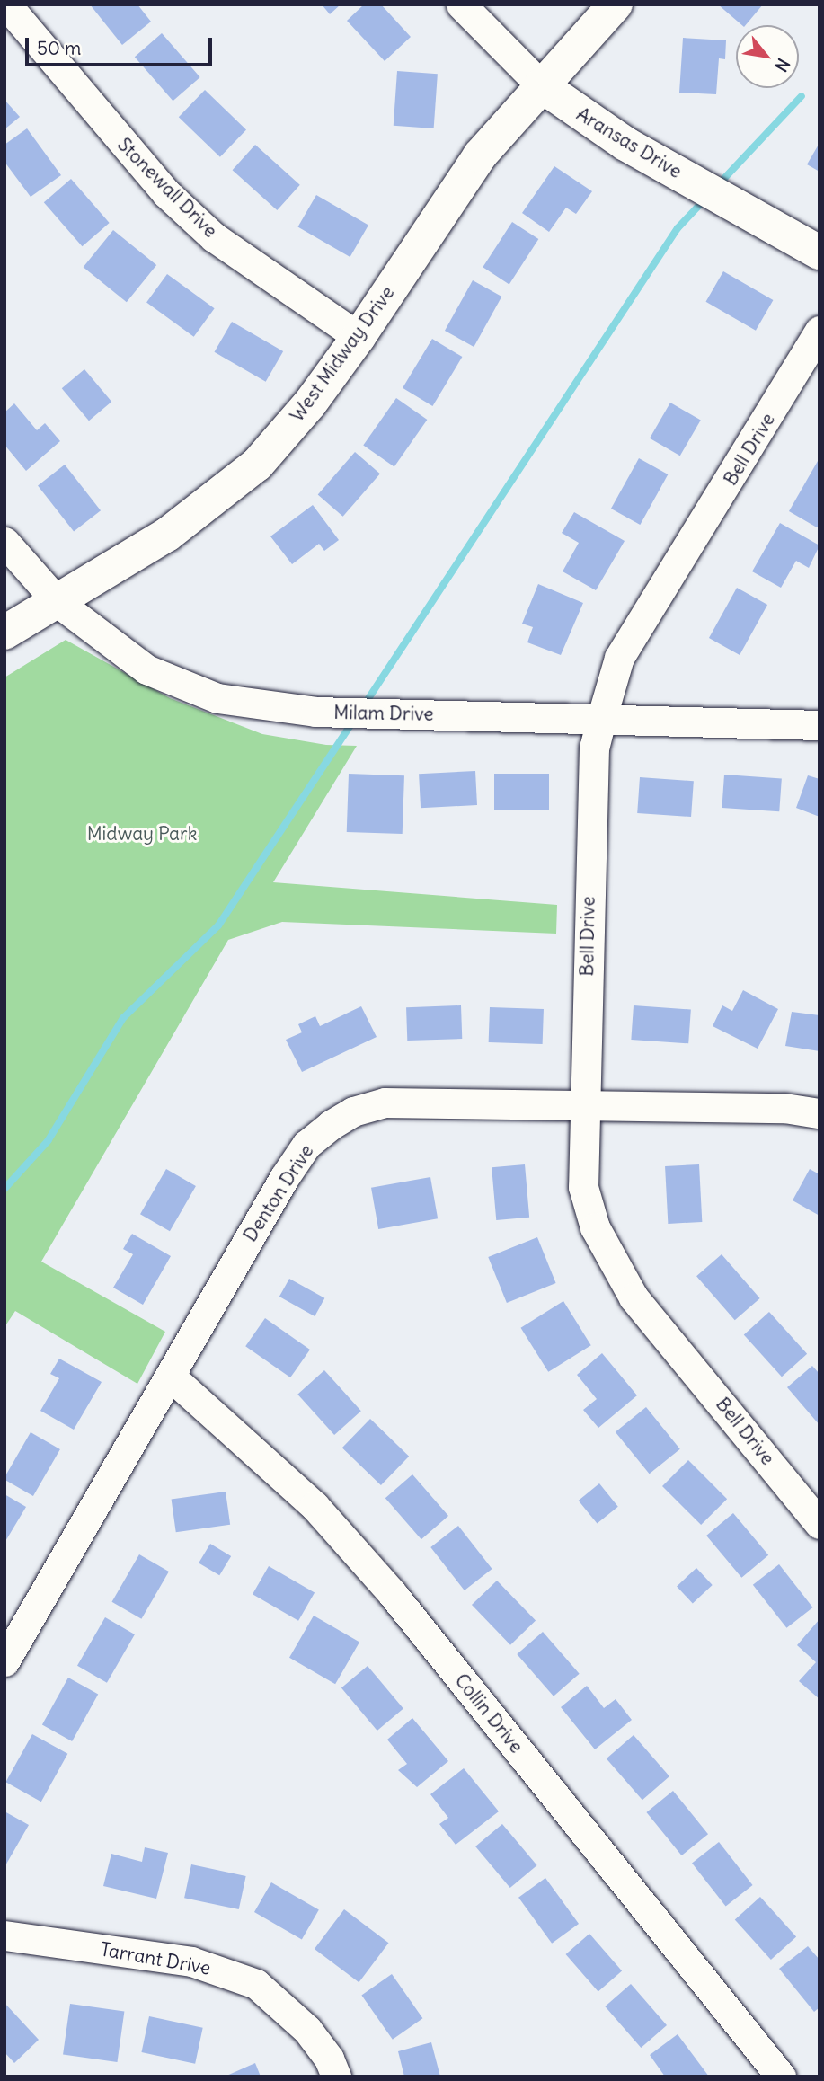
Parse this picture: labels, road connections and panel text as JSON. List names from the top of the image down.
{
  "streets": {
    "street": [
      "Aransas Drive",
      "Stonewall Drive",
      "West Midway Drive",
      "Bell Drive",
      "Milam Drive",
      "Denton Drive",
      "Collin Drive",
      "Tarrant Drive"
    ]
  },
  "crossings": [
    ["Aransas Drive", "West Midway Drive"],
    ["Stonewall Drive", "West Midway Drive"],
    ["West Midway Drive", "Milam Drive"],
    ["Bell Drive", "Milam Drive"],
    ["Bell Drive", "Denton Drive"],
    ["Denton Drive", "Collin Drive"]
  ],
  "parks": ["Midway Park"],
  "scale_bar": "50 m",
  "north": "bottom right"
}
